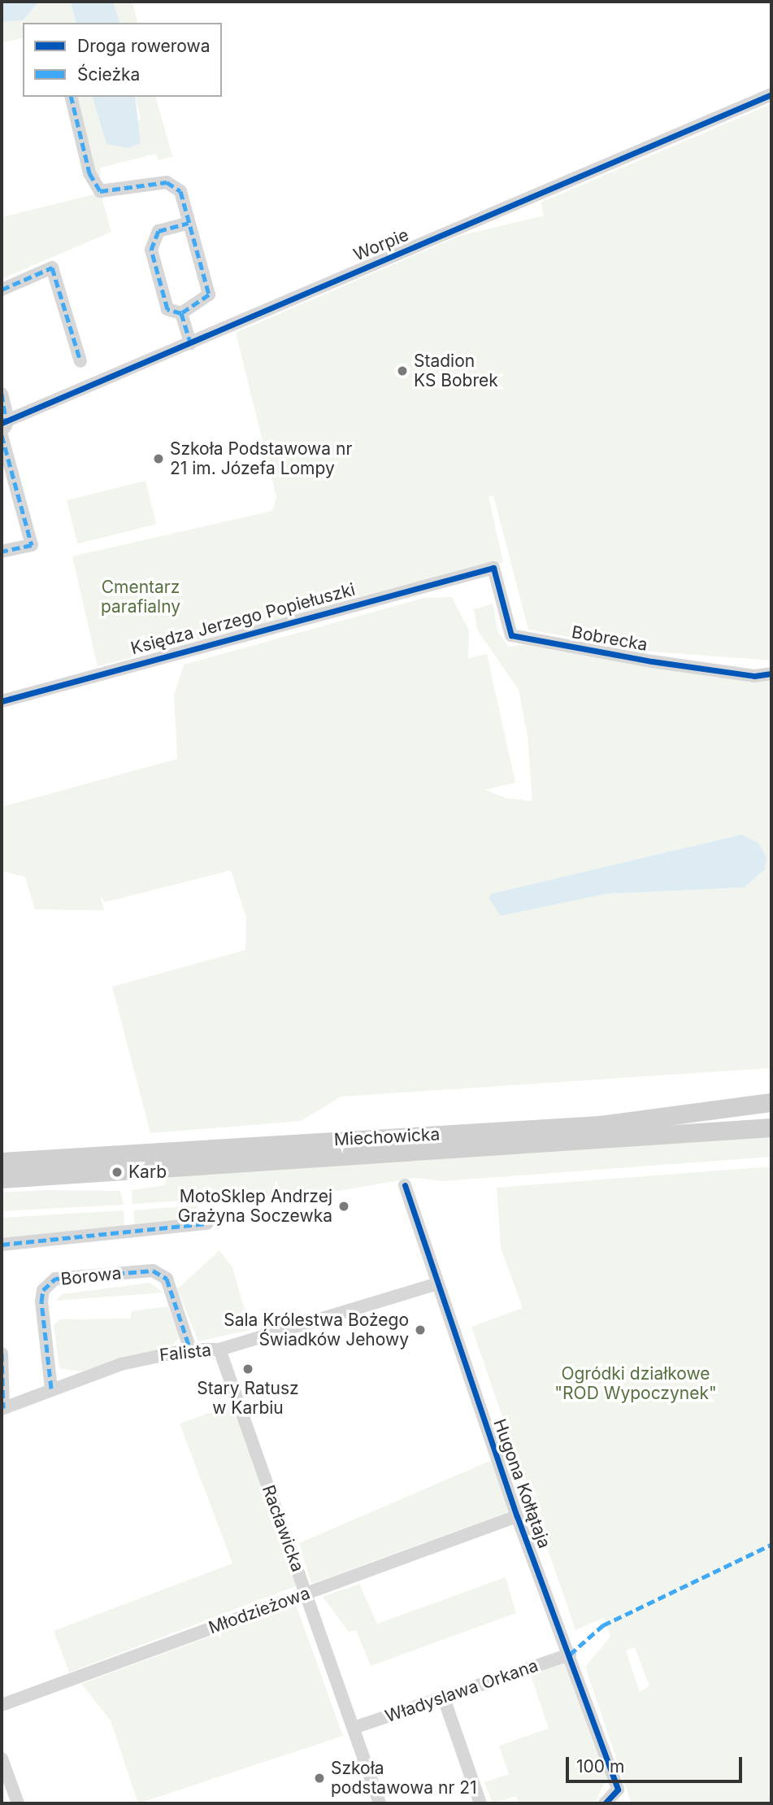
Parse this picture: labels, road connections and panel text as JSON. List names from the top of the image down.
{
  "streets": {
    "main road": ["Miechowicka"],
    "street": [
      "Worpie",
      "Księdza Jerzego Popiełuszki",
      "Bobrecka",
      "Borowa",
      "Falista",
      "Hugona Kołłątaja",
      "Racławicka",
      "Młodzieżowa",
      "Władyslawa Orkana"
    ]
  },
  "crossings": [
    ["Księdza Jerzego Popiełuszki", "Bobrecka"],
    ["Borowa", "Falista"],
    ["Falista", "Hugona Kołłątaja"],
    ["Falista", "Racławicka"],
    ["Hugona Kołłątaja", "Młodzieżowa"],
    ["Hugona Kołłątaja", "Władyslawa Orkana"],
    ["Racławicka", "Młodzieżowa"],
    ["Racławicka", "Władyslawa Orkana"]
  ],
  "parks": ["Cmentarz parafialny", "Ogródki działkowe \"ROD Wypoczynek\""],
  "places": [
    "Stadion KS Bobrek",
    "Szkoła Podstawowa nr 21 im. Józefa Lompy",
    "Karb",
    "MotoSklep Andrzej Grażyna Soczewka",
    "Sala Królestwa Bożego Świadków Jehowy",
    "Stary Ratusz w Karbiu",
    "Szkoła podstawowa nr 21"
  ],
  "legend": ["Droga rowerowa", "Ścieżka"],
  "scale_bar": "100 m"
}
